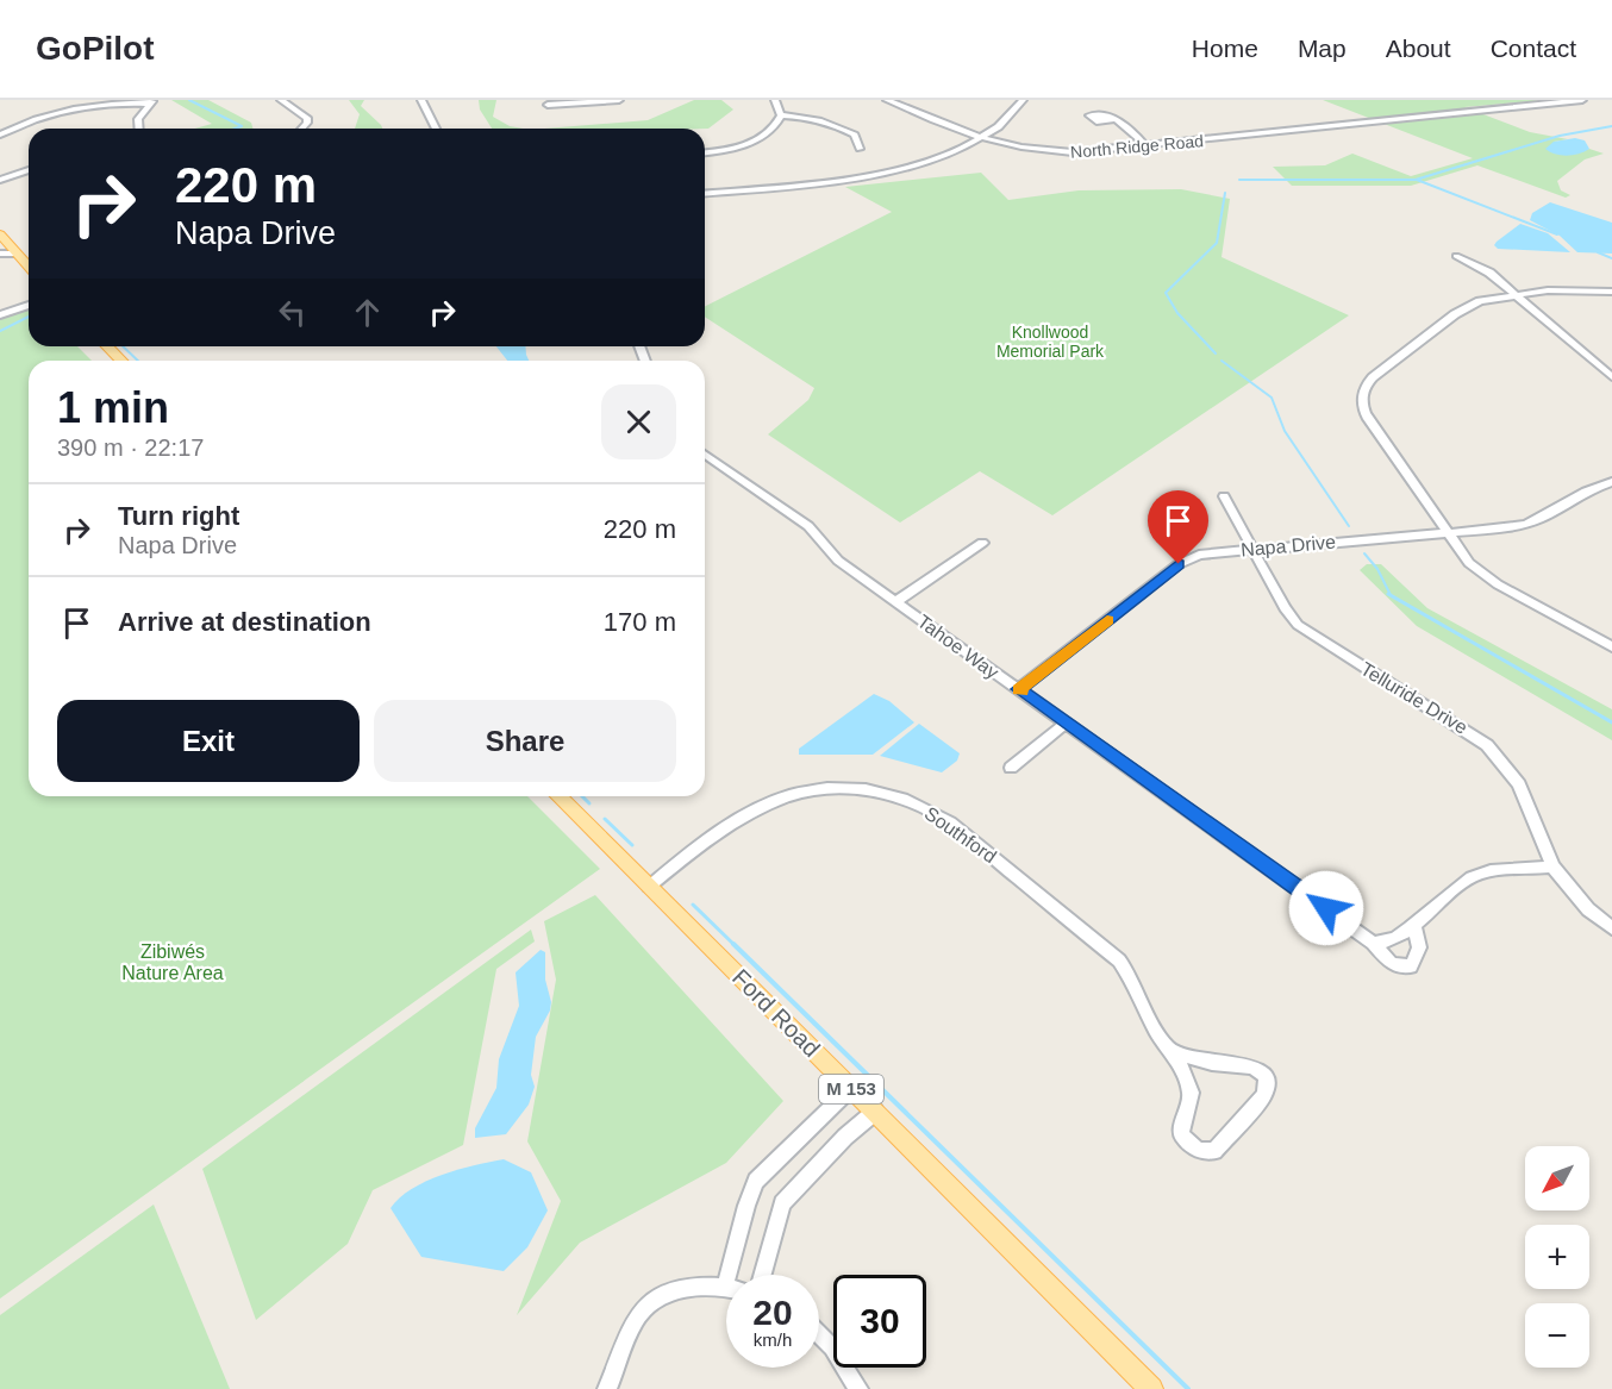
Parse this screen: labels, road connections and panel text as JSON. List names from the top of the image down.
{
  "streets": {
    "main road": ["Ford Road", "M 153"],
    "street": [
      "North Ridge Road",
      "Napa Drive",
      "Tahoe Way",
      "Telluride Drive",
      "Southford"
    ]
  },
  "crossings": [
    ["Napa Drive", "Tahoe Way"],
    ["Napa Drive", "Telluride Drive"],
    ["Southford", "Ford Road"]
  ],
  "parks": ["Knollwood Memorial Park", "Zibiwés Nature Area"],
  "north": "bottom left",
  "page": {
    "header": "GoPilot",
    "nav": [
      "Home",
      "Map",
      "About",
      "Contact"
    ],
    "turn": ["220 m", "Napa Drive"],
    "heading": ["1 min", "390 m · 22:17"],
    "list": [
      {
        "name": "Turn right",
        "note": "Napa Drive",
        "value": "220 m"
      },
      {
        "name": "Arrive at destination",
        "value": "170 m"
      }
    ],
    "buttons": ["Exit", "Share"],
    "map_buttons": ["+", "−"],
    "speed": "20 km/h",
    "limit": "30"
  }
}
